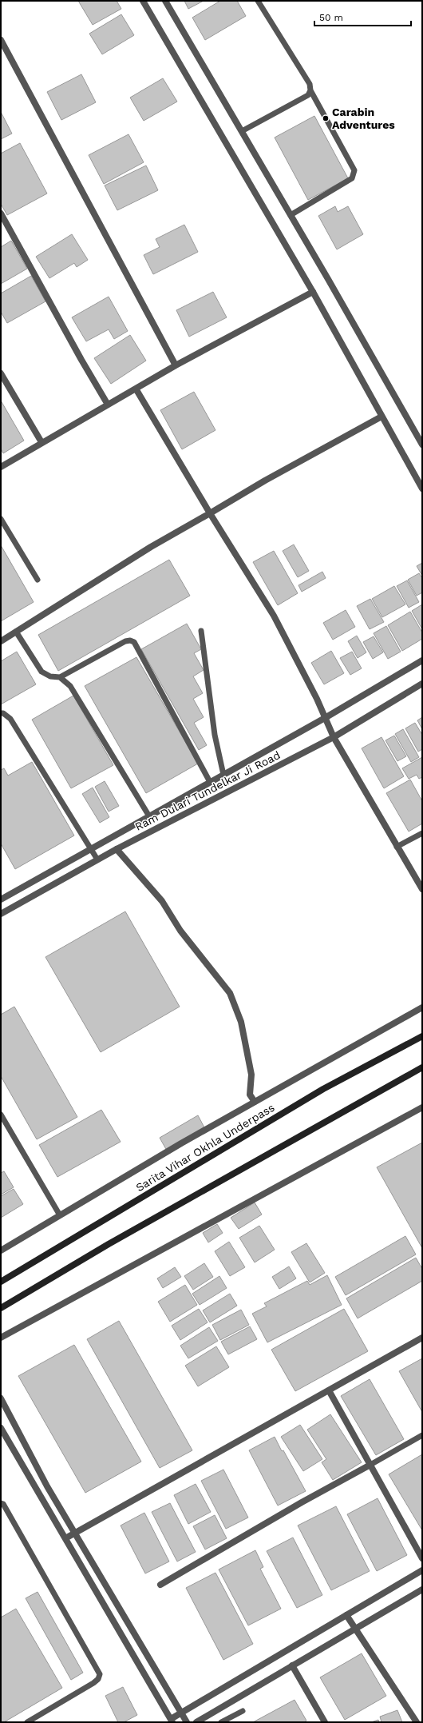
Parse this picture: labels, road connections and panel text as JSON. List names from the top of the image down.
{
  "streets": {
    "main road": ["Sarita Vihar Okhla Underpass"],
    "street": ["Ram Dulari Tundelkar Ji Road"]
  },
  "places": ["Carabin Adventures"],
  "scale_bar": "50 m"
}
